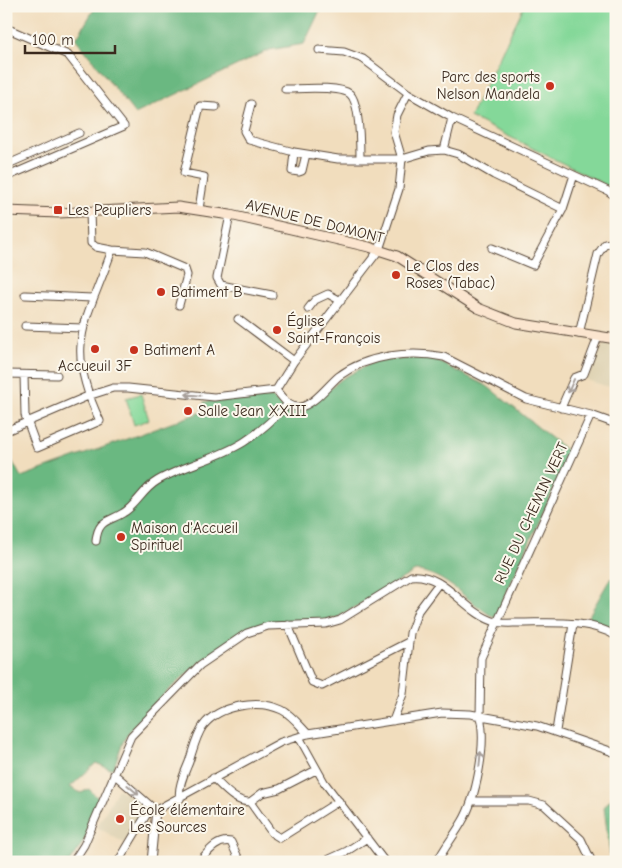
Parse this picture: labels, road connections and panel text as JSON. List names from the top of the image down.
{
  "streets": {
    "main road": ["AVENUE DE DOMONT"],
    "street": ["RUE DU CHEMIN VERT"]
  },
  "places": {
    "other": [
      "Parc des sports Nelson Mandela",
      "Le Clos des Roses (Tabac)",
      "Batiment B",
      "Église Saint-François",
      "Accueuil 3F",
      "Batiment A",
      "Salle Jean XXIII",
      "Maison d'Accueil Spirituel",
      "École élémentaire Les Sources"
    ],
    "transit": ["Les Peupliers"]
  },
  "scale_bar": "100 m"
}
